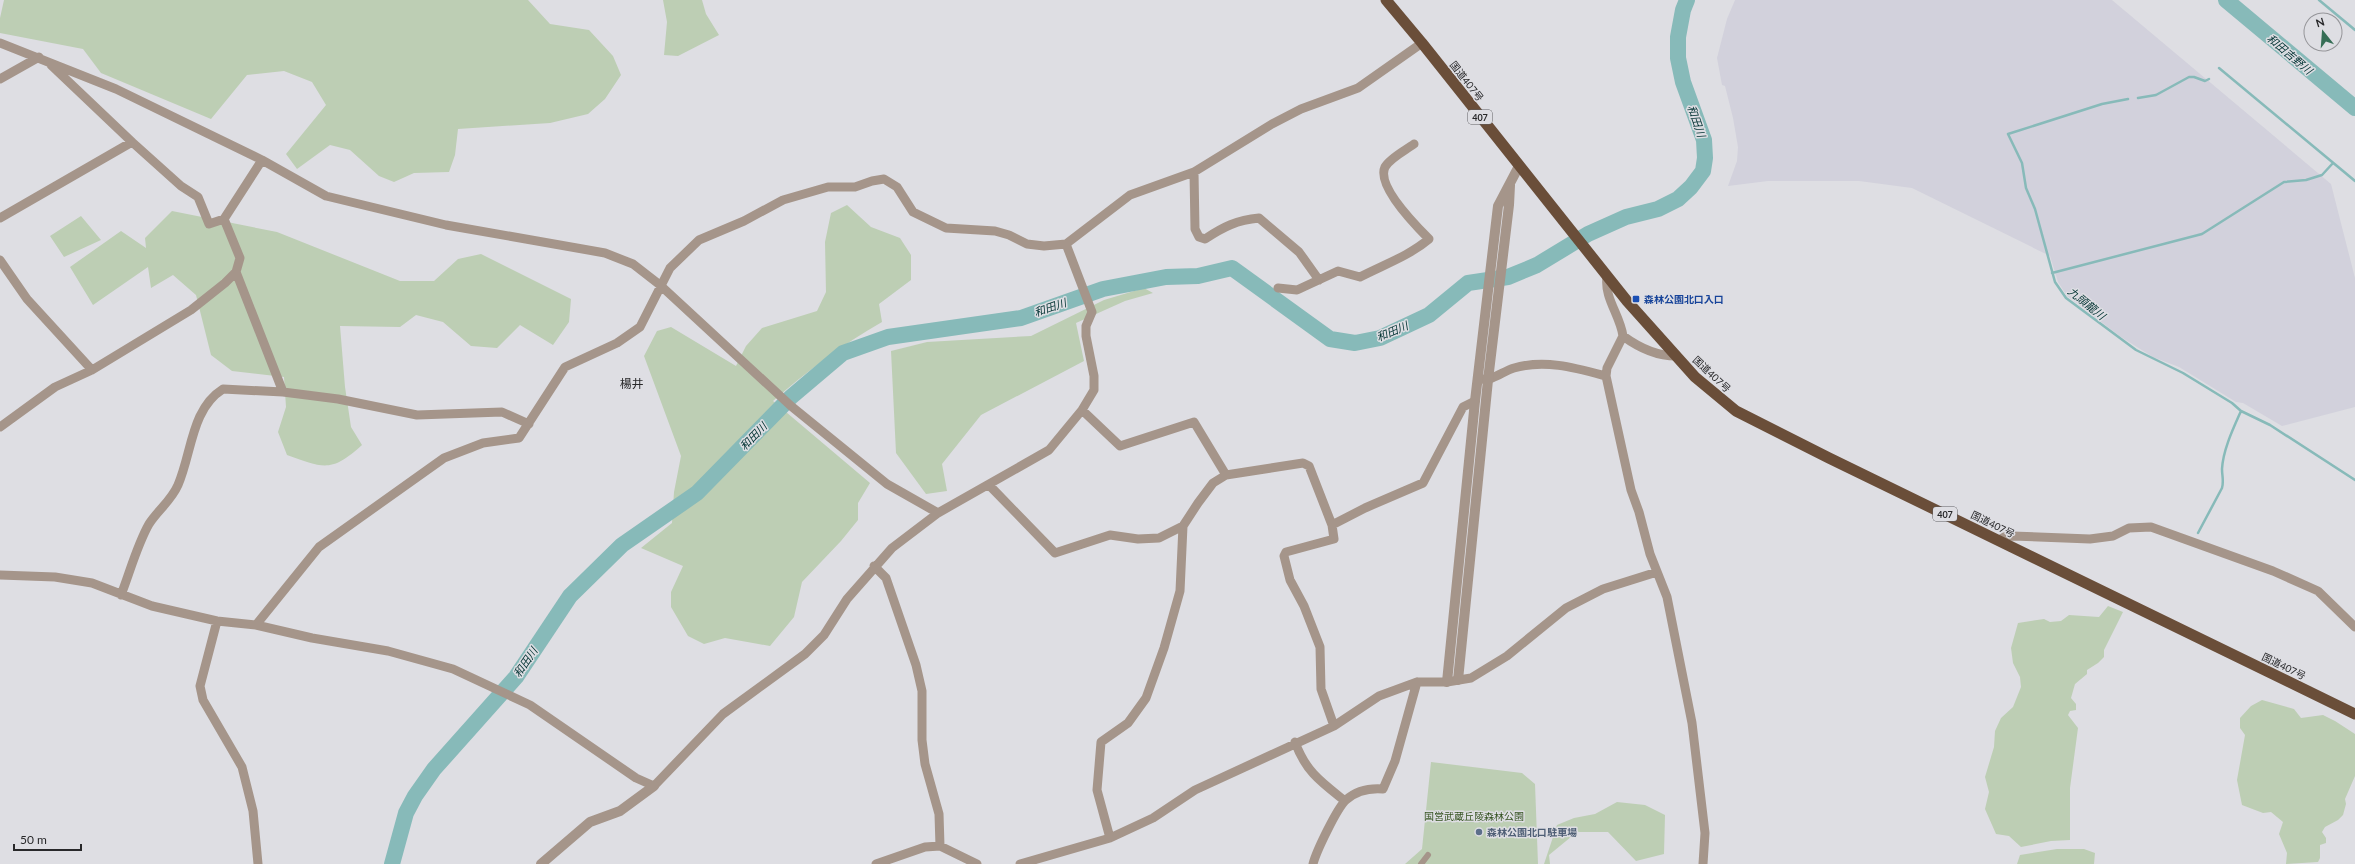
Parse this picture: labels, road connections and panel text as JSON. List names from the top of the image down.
{
  "streets": {
    "highway": ["国道407号", "407"]
  },
  "districts": ["楊井"],
  "water": ["和田吉野川", "和田川", "九頭龍川"],
  "parks": ["国営武蔵丘陵森林公園"],
  "places": {
    "transit": ["森林公園北口入口"],
    "other": ["森林公園北口駐車場"]
  },
  "scale_bar": "50 m",
  "north": "top"
}
